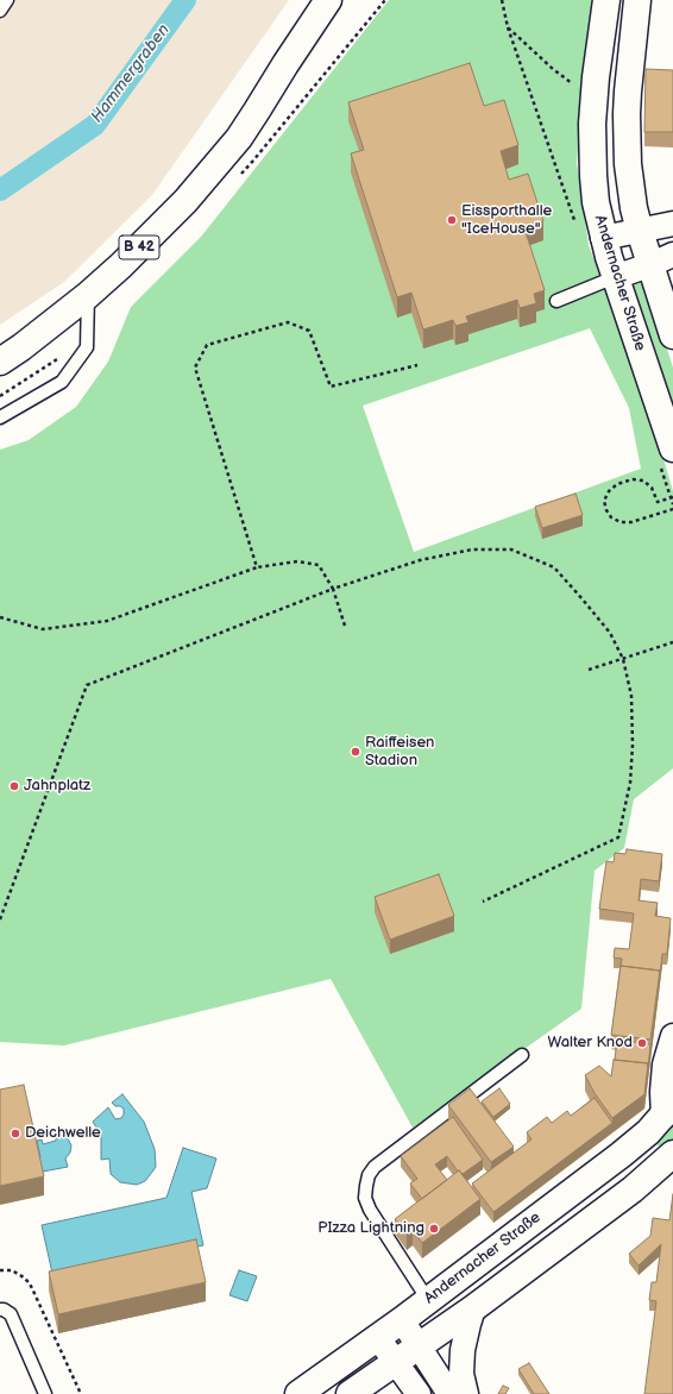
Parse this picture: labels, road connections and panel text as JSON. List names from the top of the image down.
{
  "streets": {
    "street": ["B 42", "Andernacher Straße"]
  },
  "water": ["Hammergraben"],
  "places": [
    "Eissporthalle \"IceHouse\"",
    "Raiffeisen Stadion",
    "Jahnplatz",
    "Walter Knod",
    "Deichwelle",
    "PIzza Lightning"
  ]
}
